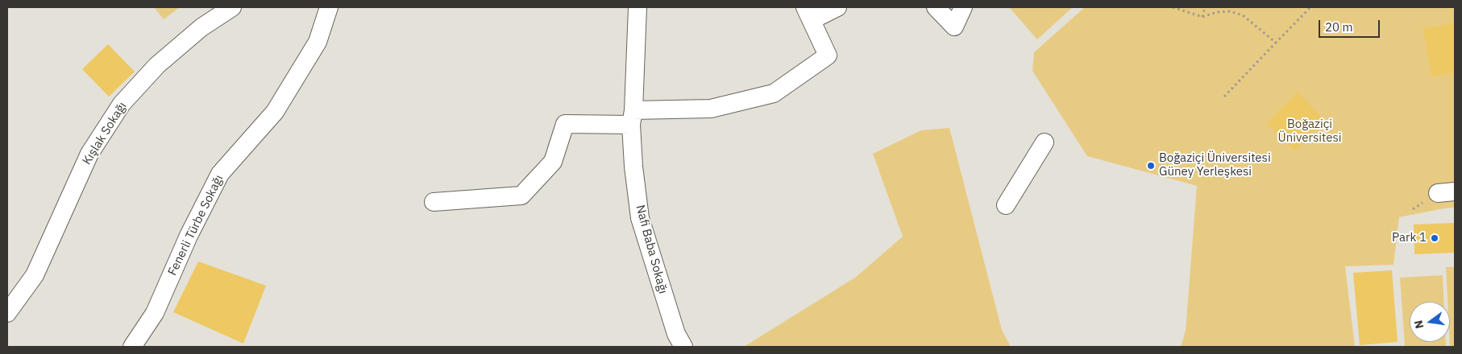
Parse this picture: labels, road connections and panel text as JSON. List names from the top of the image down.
{
  "streets": {
    "street": ["Kışlak Sokağı", "Fenerli Türbe Sokağı", "Nafi Baba Sokağı"]
  },
  "parks": ["Boğaziçi Üniversitesi"],
  "places": ["Boğaziçi Üniversitesi Güney Yerleşkesi", "Park 1"],
  "scale_bar": "20 m",
  "north": "left"
}
